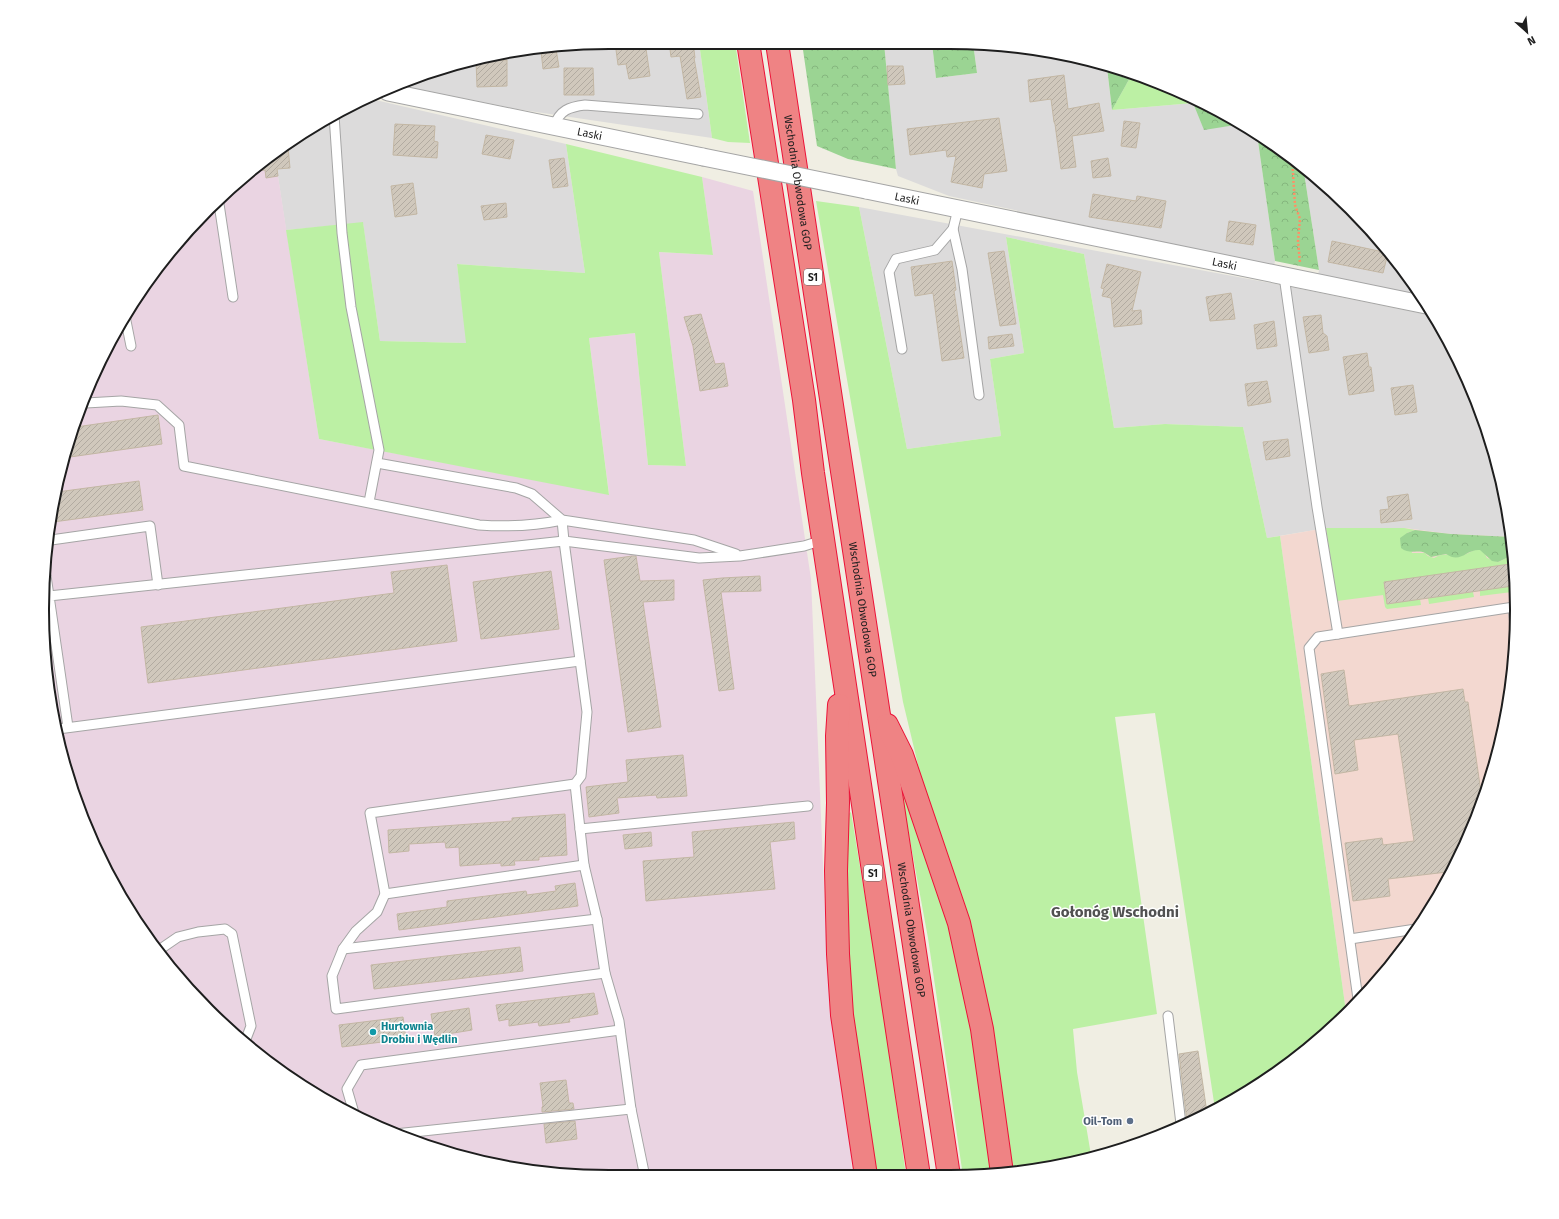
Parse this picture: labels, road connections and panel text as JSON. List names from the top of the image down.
{
  "streets": {
    "highway": ["Wschodnia Obwodowa GOP", "S1"],
    "street": ["Laski"]
  },
  "districts": ["Gołonóg Wschodni"],
  "places": ["Hurtownia Drobiu i Wędlin", "Oil-Tom"],
  "north": "bottom right"
}
